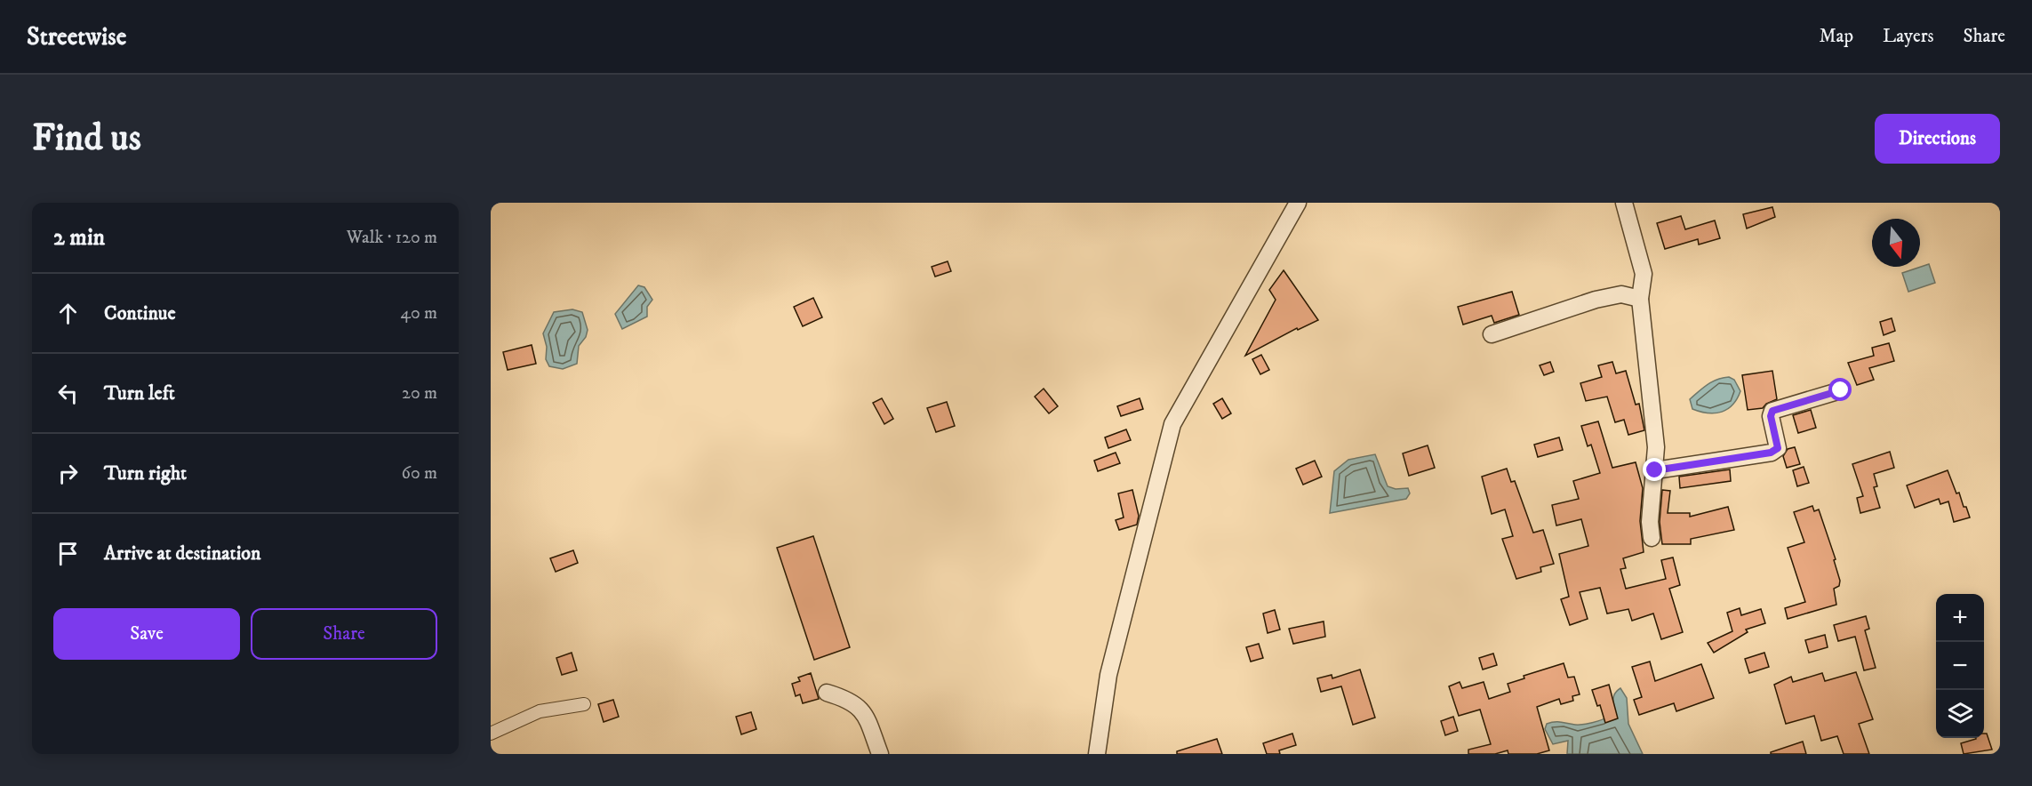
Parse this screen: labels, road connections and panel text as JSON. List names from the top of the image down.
{
  "north": "bottom",
  "page": {
    "header": "Streetwise",
    "nav": ["Map", "Layers", "Share"],
    "buttons": [
      "Directions",
      ["Save", "Share"]
    ],
    "title": "Find us",
    "heading": ["2 min", "Walk · 120 m"],
    "list": [
      ["Continue", "40 m"],
      ["Turn left", "20 m"],
      ["Turn right", "60 m"],
      "Arrive at destination"
    ],
    "map_buttons": ["+", "−"]
  }
}
